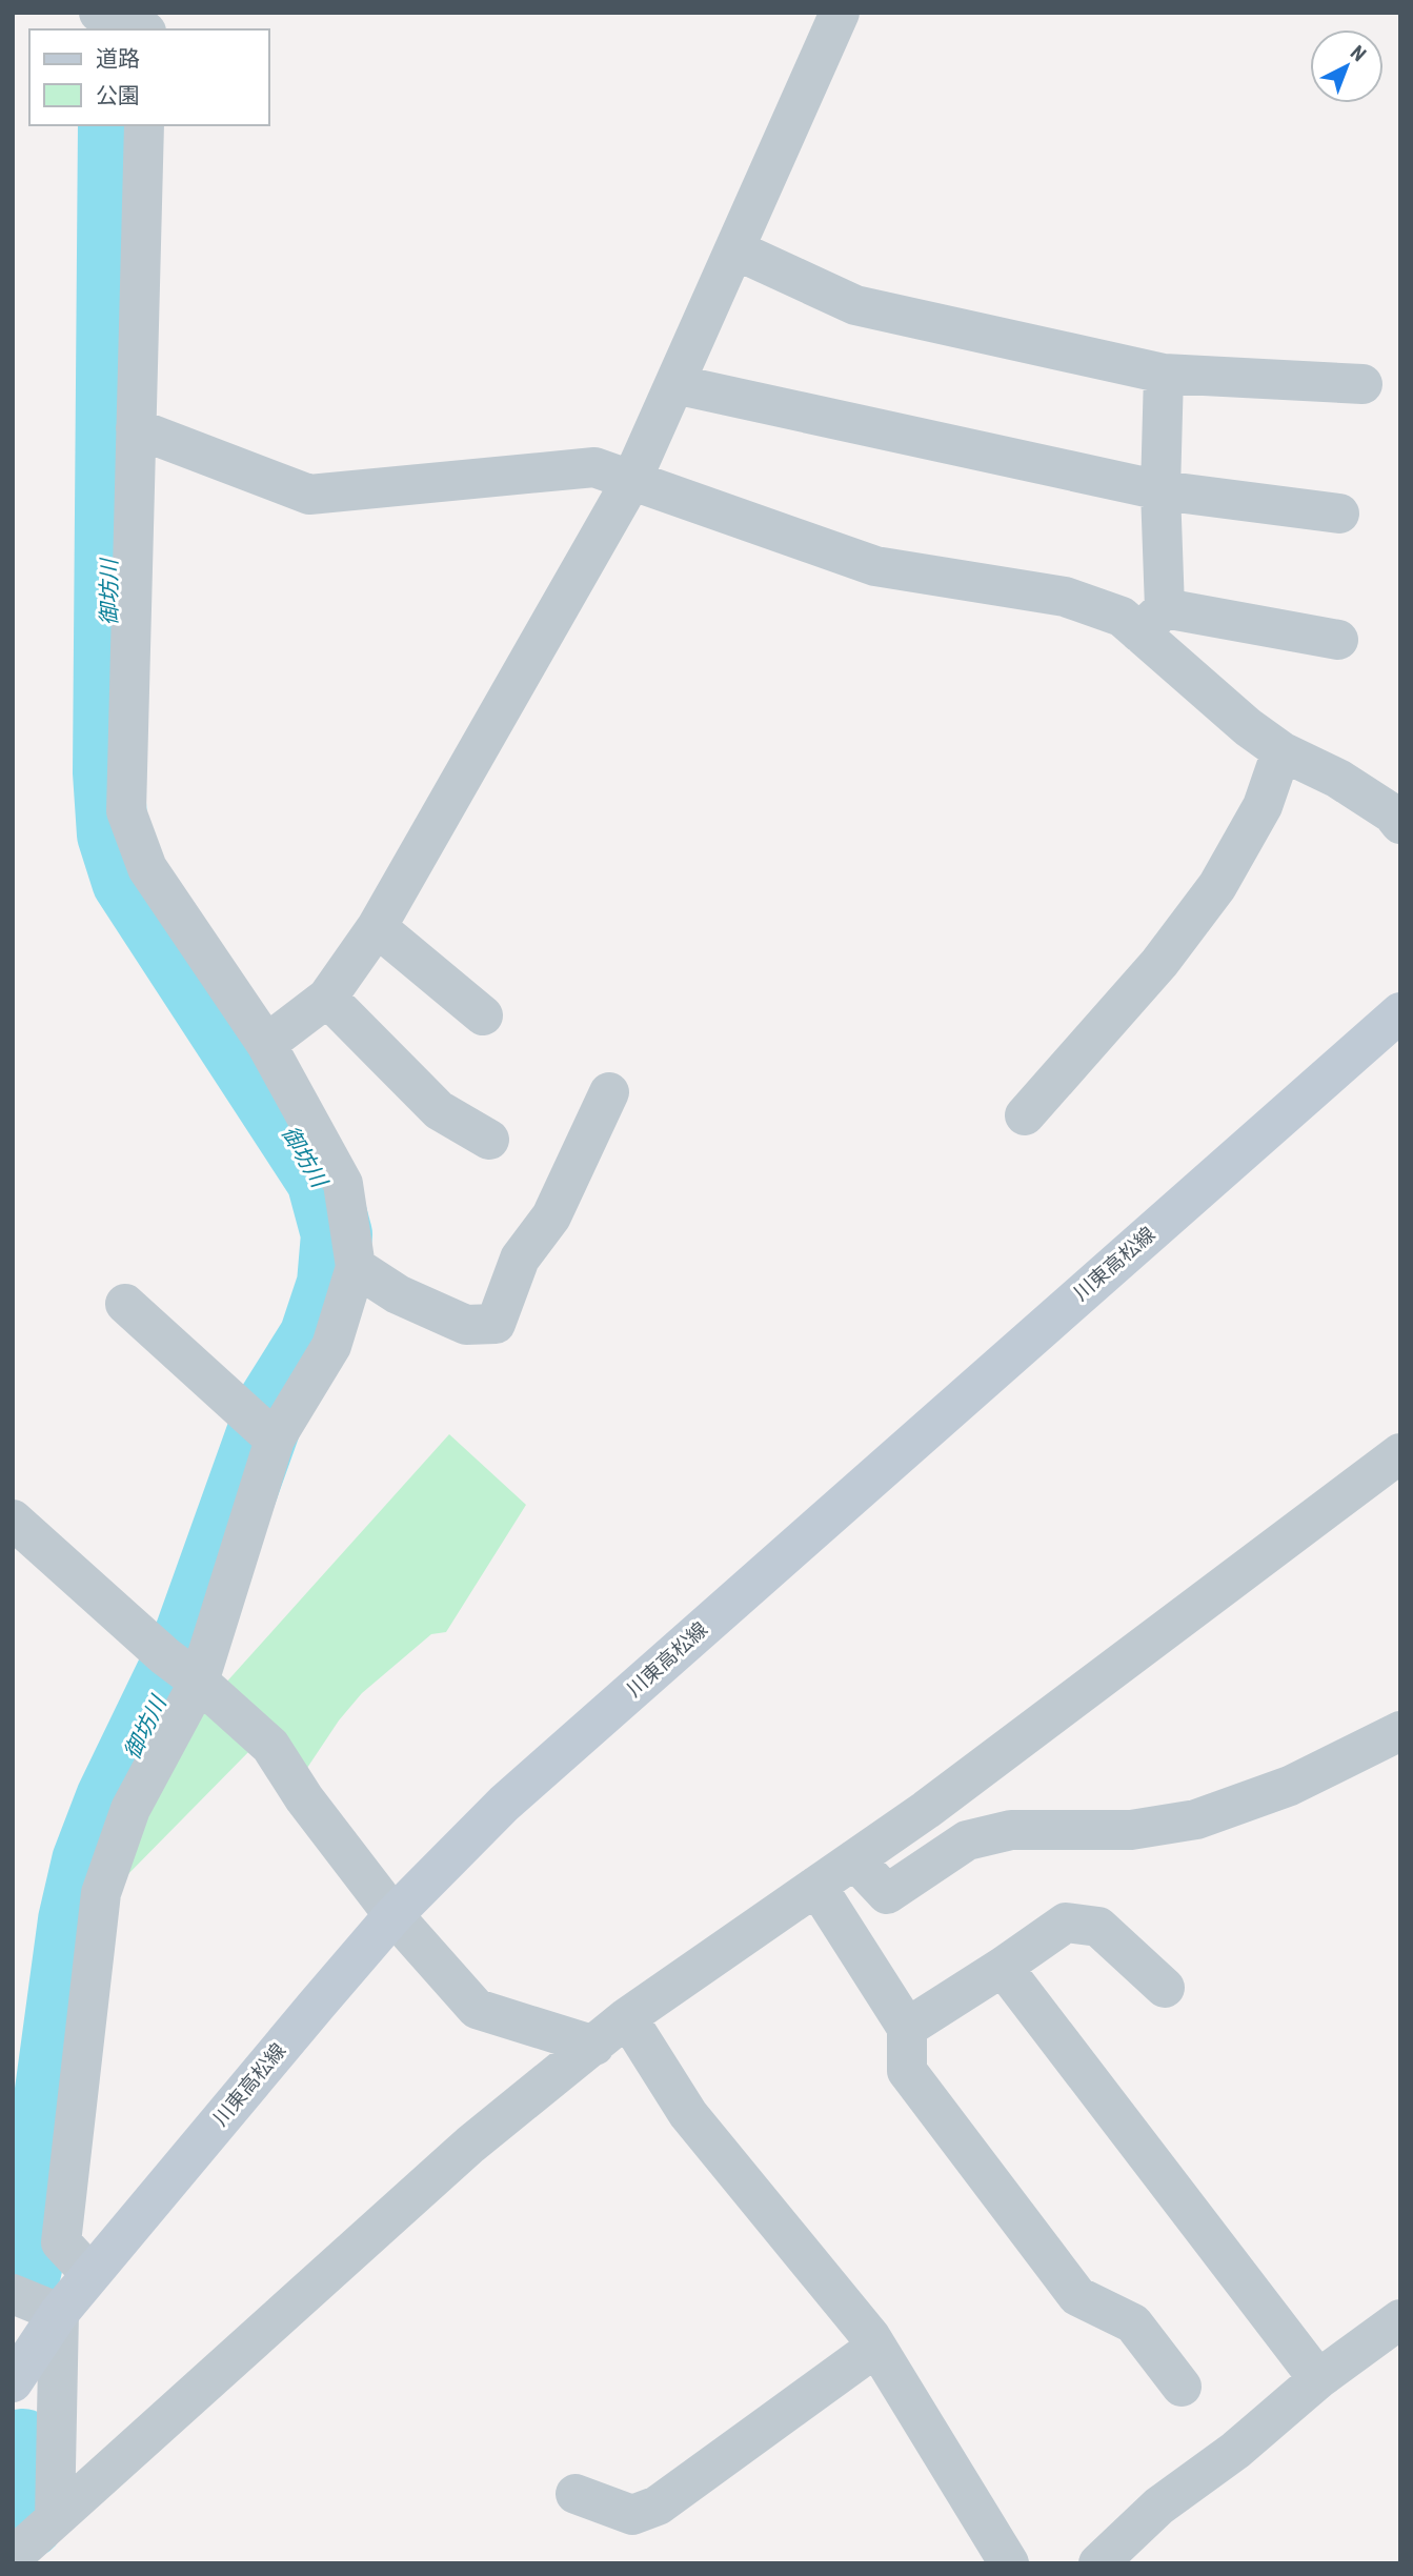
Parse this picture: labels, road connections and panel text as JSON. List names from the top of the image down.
{
  "streets": {
    "main road": ["川東高松線"]
  },
  "water": ["御坊川"],
  "legend": ["道路", "公園"],
  "north": "top right"
}
